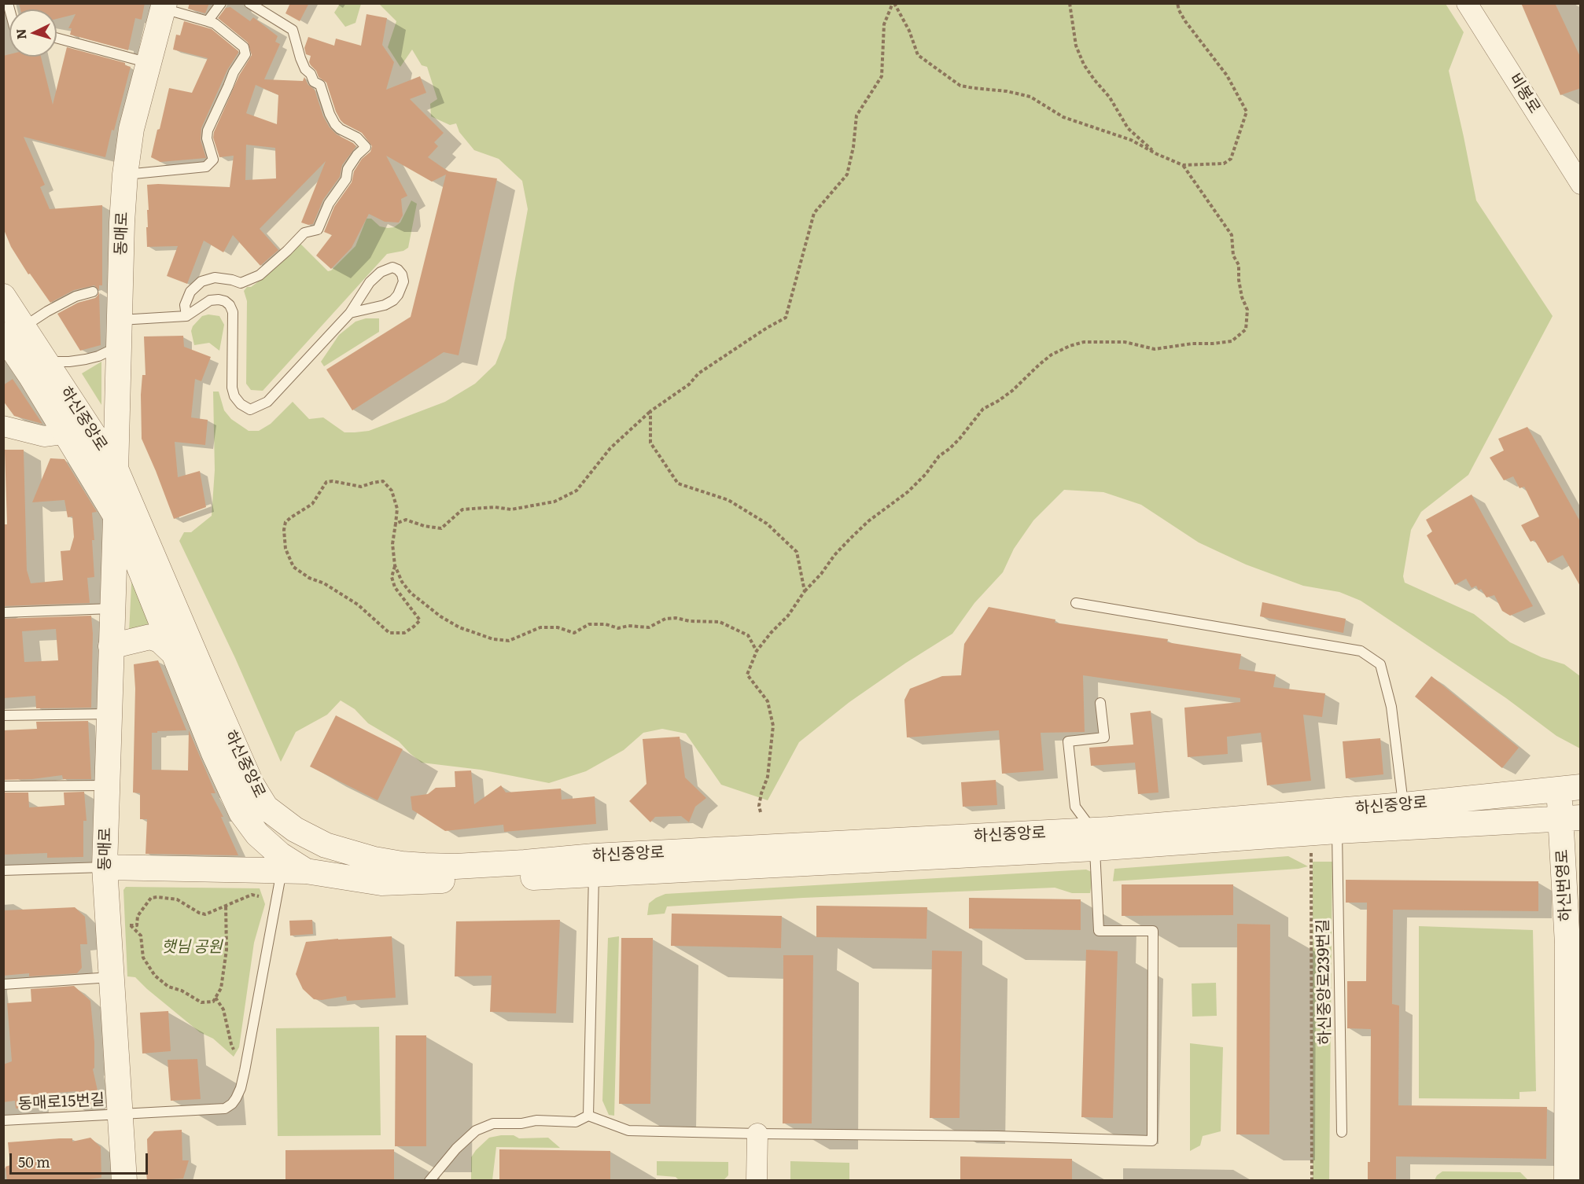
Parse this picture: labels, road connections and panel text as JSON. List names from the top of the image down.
{
  "streets": {
    "street": [
      "비봉로",
      "동매로",
      "하신중앙로",
      "하신번영로"
    ],
    "lane": ["하신중앙로239번길", "동매로15번길"]
  },
  "crossings": [
    ["동매로", "하신중앙로"],
    ["동매로", "동매로15번길"],
    ["하신중앙로", "하신번영로"],
    ["하신중앙로", "하신중앙로239번길"]
  ],
  "parks": ["햇님 공원"],
  "scale_bar": "50 m",
  "north": "left"
}
